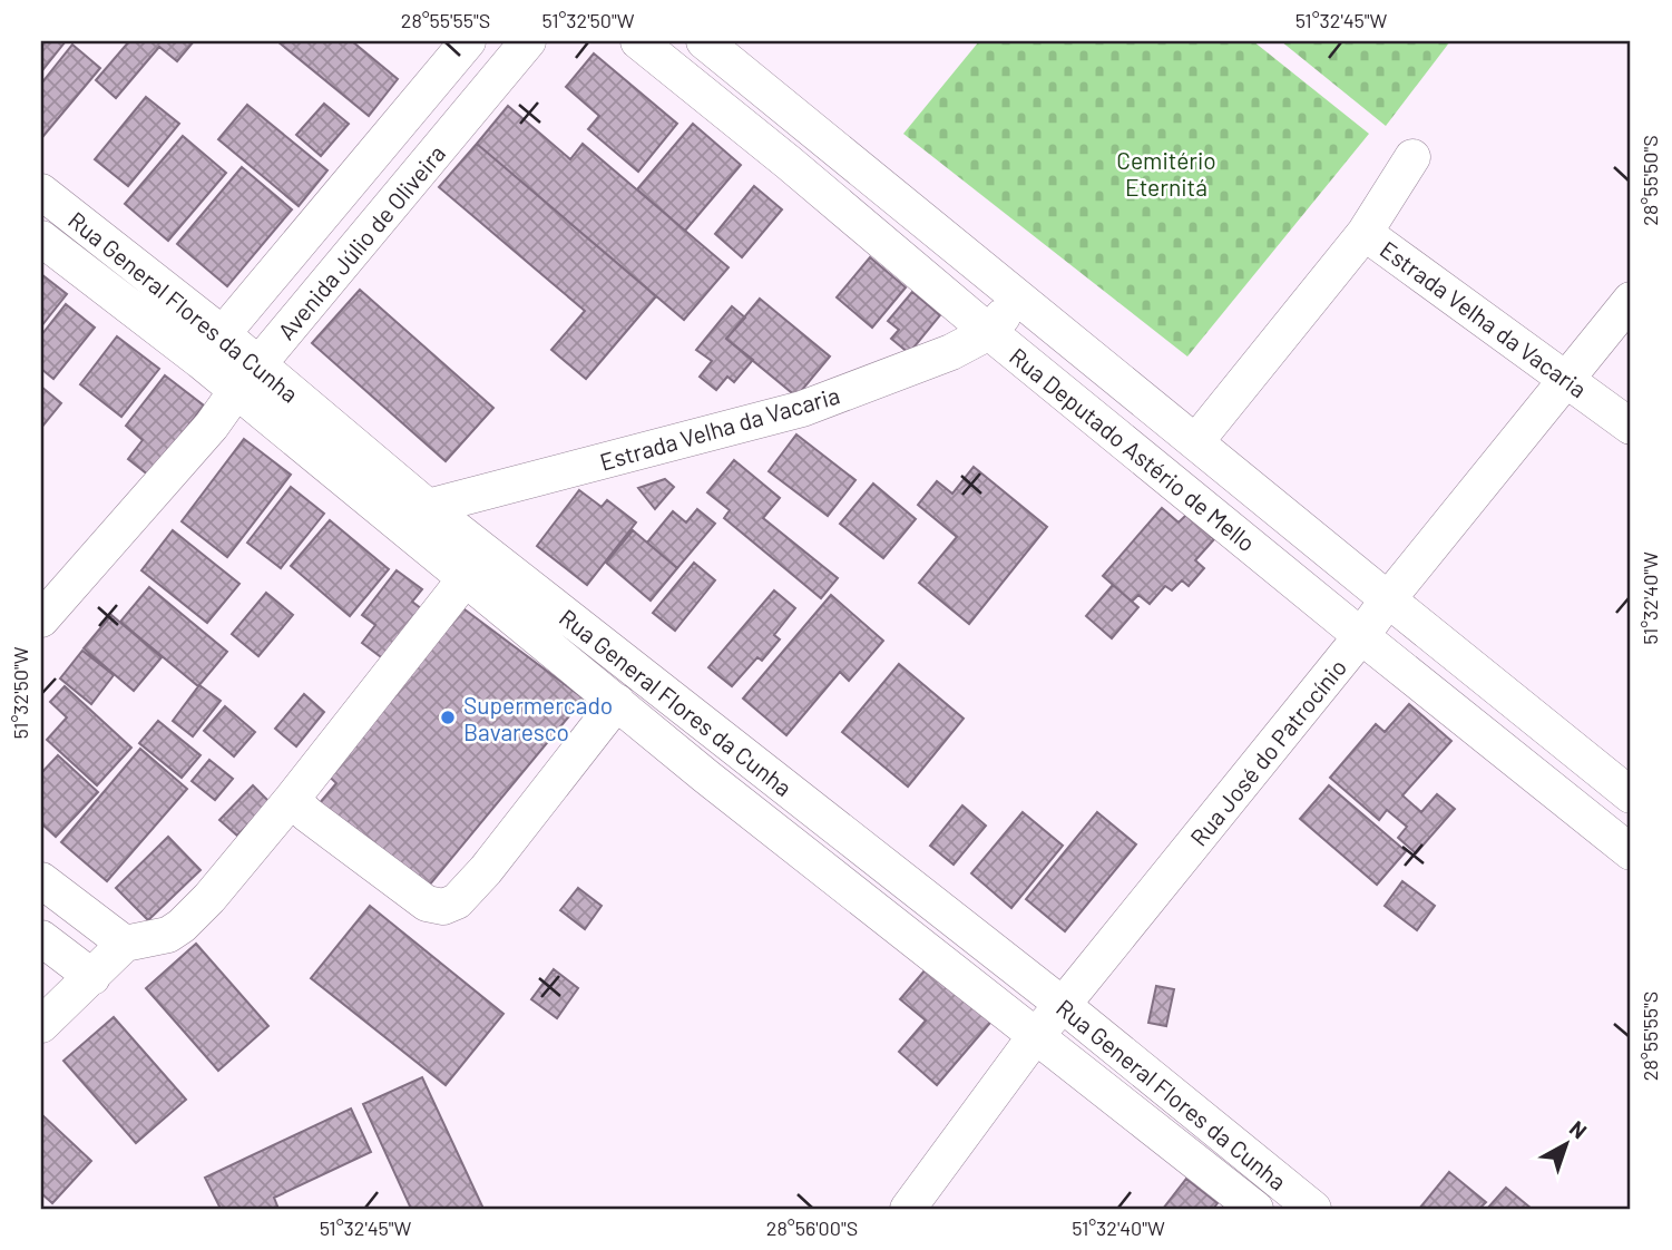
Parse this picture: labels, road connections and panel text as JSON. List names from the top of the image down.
{
  "streets": {
    "street": [
      "Avenida Júlio de Oliveira",
      "Rua General Flores da Cunha",
      "Estrada Velha da Vacaria",
      "Rua Deputado Astério de Mello",
      "Rua José do Patrocínio"
    ]
  },
  "crossings": [
    ["Avenida Júlio de Oliveira", "Rua General Flores da Cunha"],
    ["Rua General Flores da Cunha", "Estrada Velha da Vacaria"],
    ["Rua General Flores da Cunha", "Rua José do Patrocínio"],
    ["Estrada Velha da Vacaria", "Rua Deputado Astério de Mello"],
    ["Estrada Velha da Vacaria", "Rua José do Patrocínio"],
    ["Rua Deputado Astério de Mello", "Rua José do Patrocínio"]
  ],
  "parks": ["Cemitério Eternitá"],
  "places": ["Supermercado Bavaresco"],
  "north": "top right",
  "coordinates": [
    "28°55'55\"S",
    "51°32'50\"W",
    "51°32'45\"W",
    "28°55'50\"S",
    "51°32'40\"W",
    "28°56'00\"S"
  ]
}
